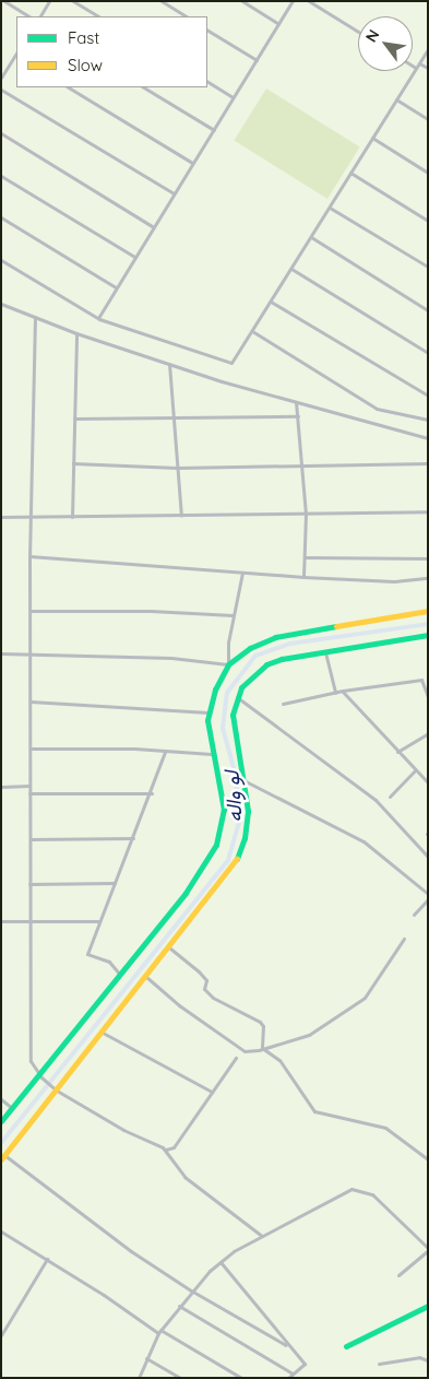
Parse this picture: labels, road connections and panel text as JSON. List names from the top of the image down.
{
  "water": ["لو واله"],
  "legend": ["Fast", "Slow"],
  "north": "top left"
}
